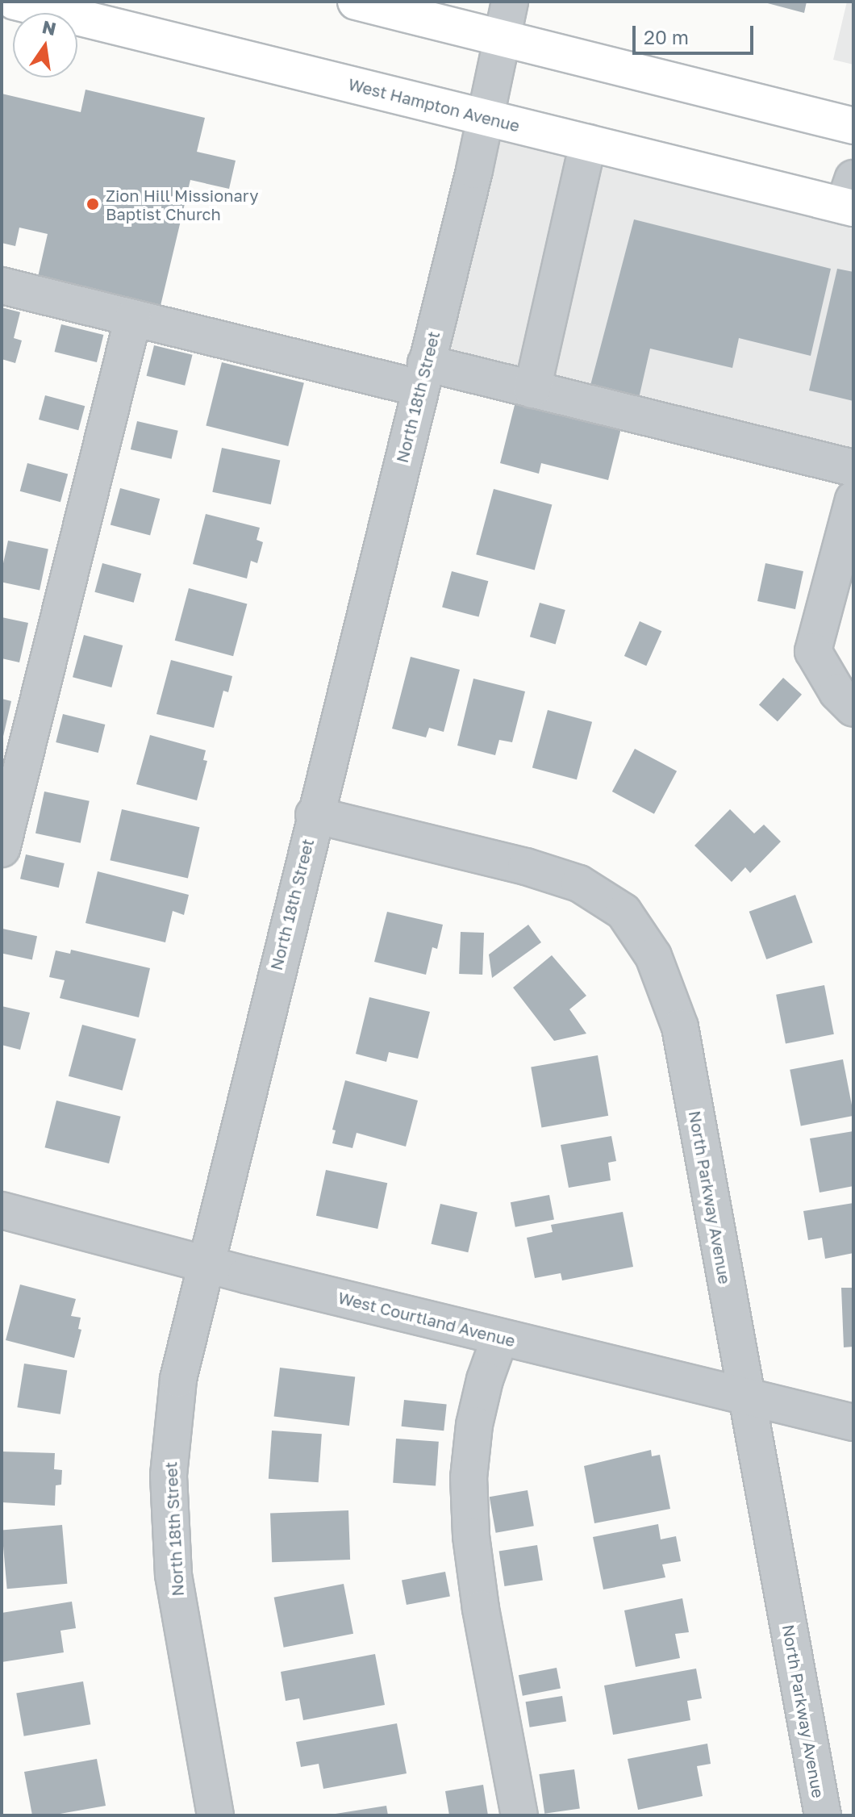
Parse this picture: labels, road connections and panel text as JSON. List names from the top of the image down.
{
  "streets": {
    "main road": ["West Hampton Avenue"],
    "street": ["North 18th Street", "North Parkway Avenue", "West Courtland Avenue"]
  },
  "crossings": [
    ["West Hampton Avenue", "North 18th Street"],
    ["North 18th Street", "North Parkway Avenue"],
    ["North 18th Street", "West Courtland Avenue"],
    ["North Parkway Avenue", "West Courtland Avenue"]
  ],
  "places": ["Zion Hill Missionary Baptist Church"],
  "scale_bar": "20 m",
  "north": "top"
}
